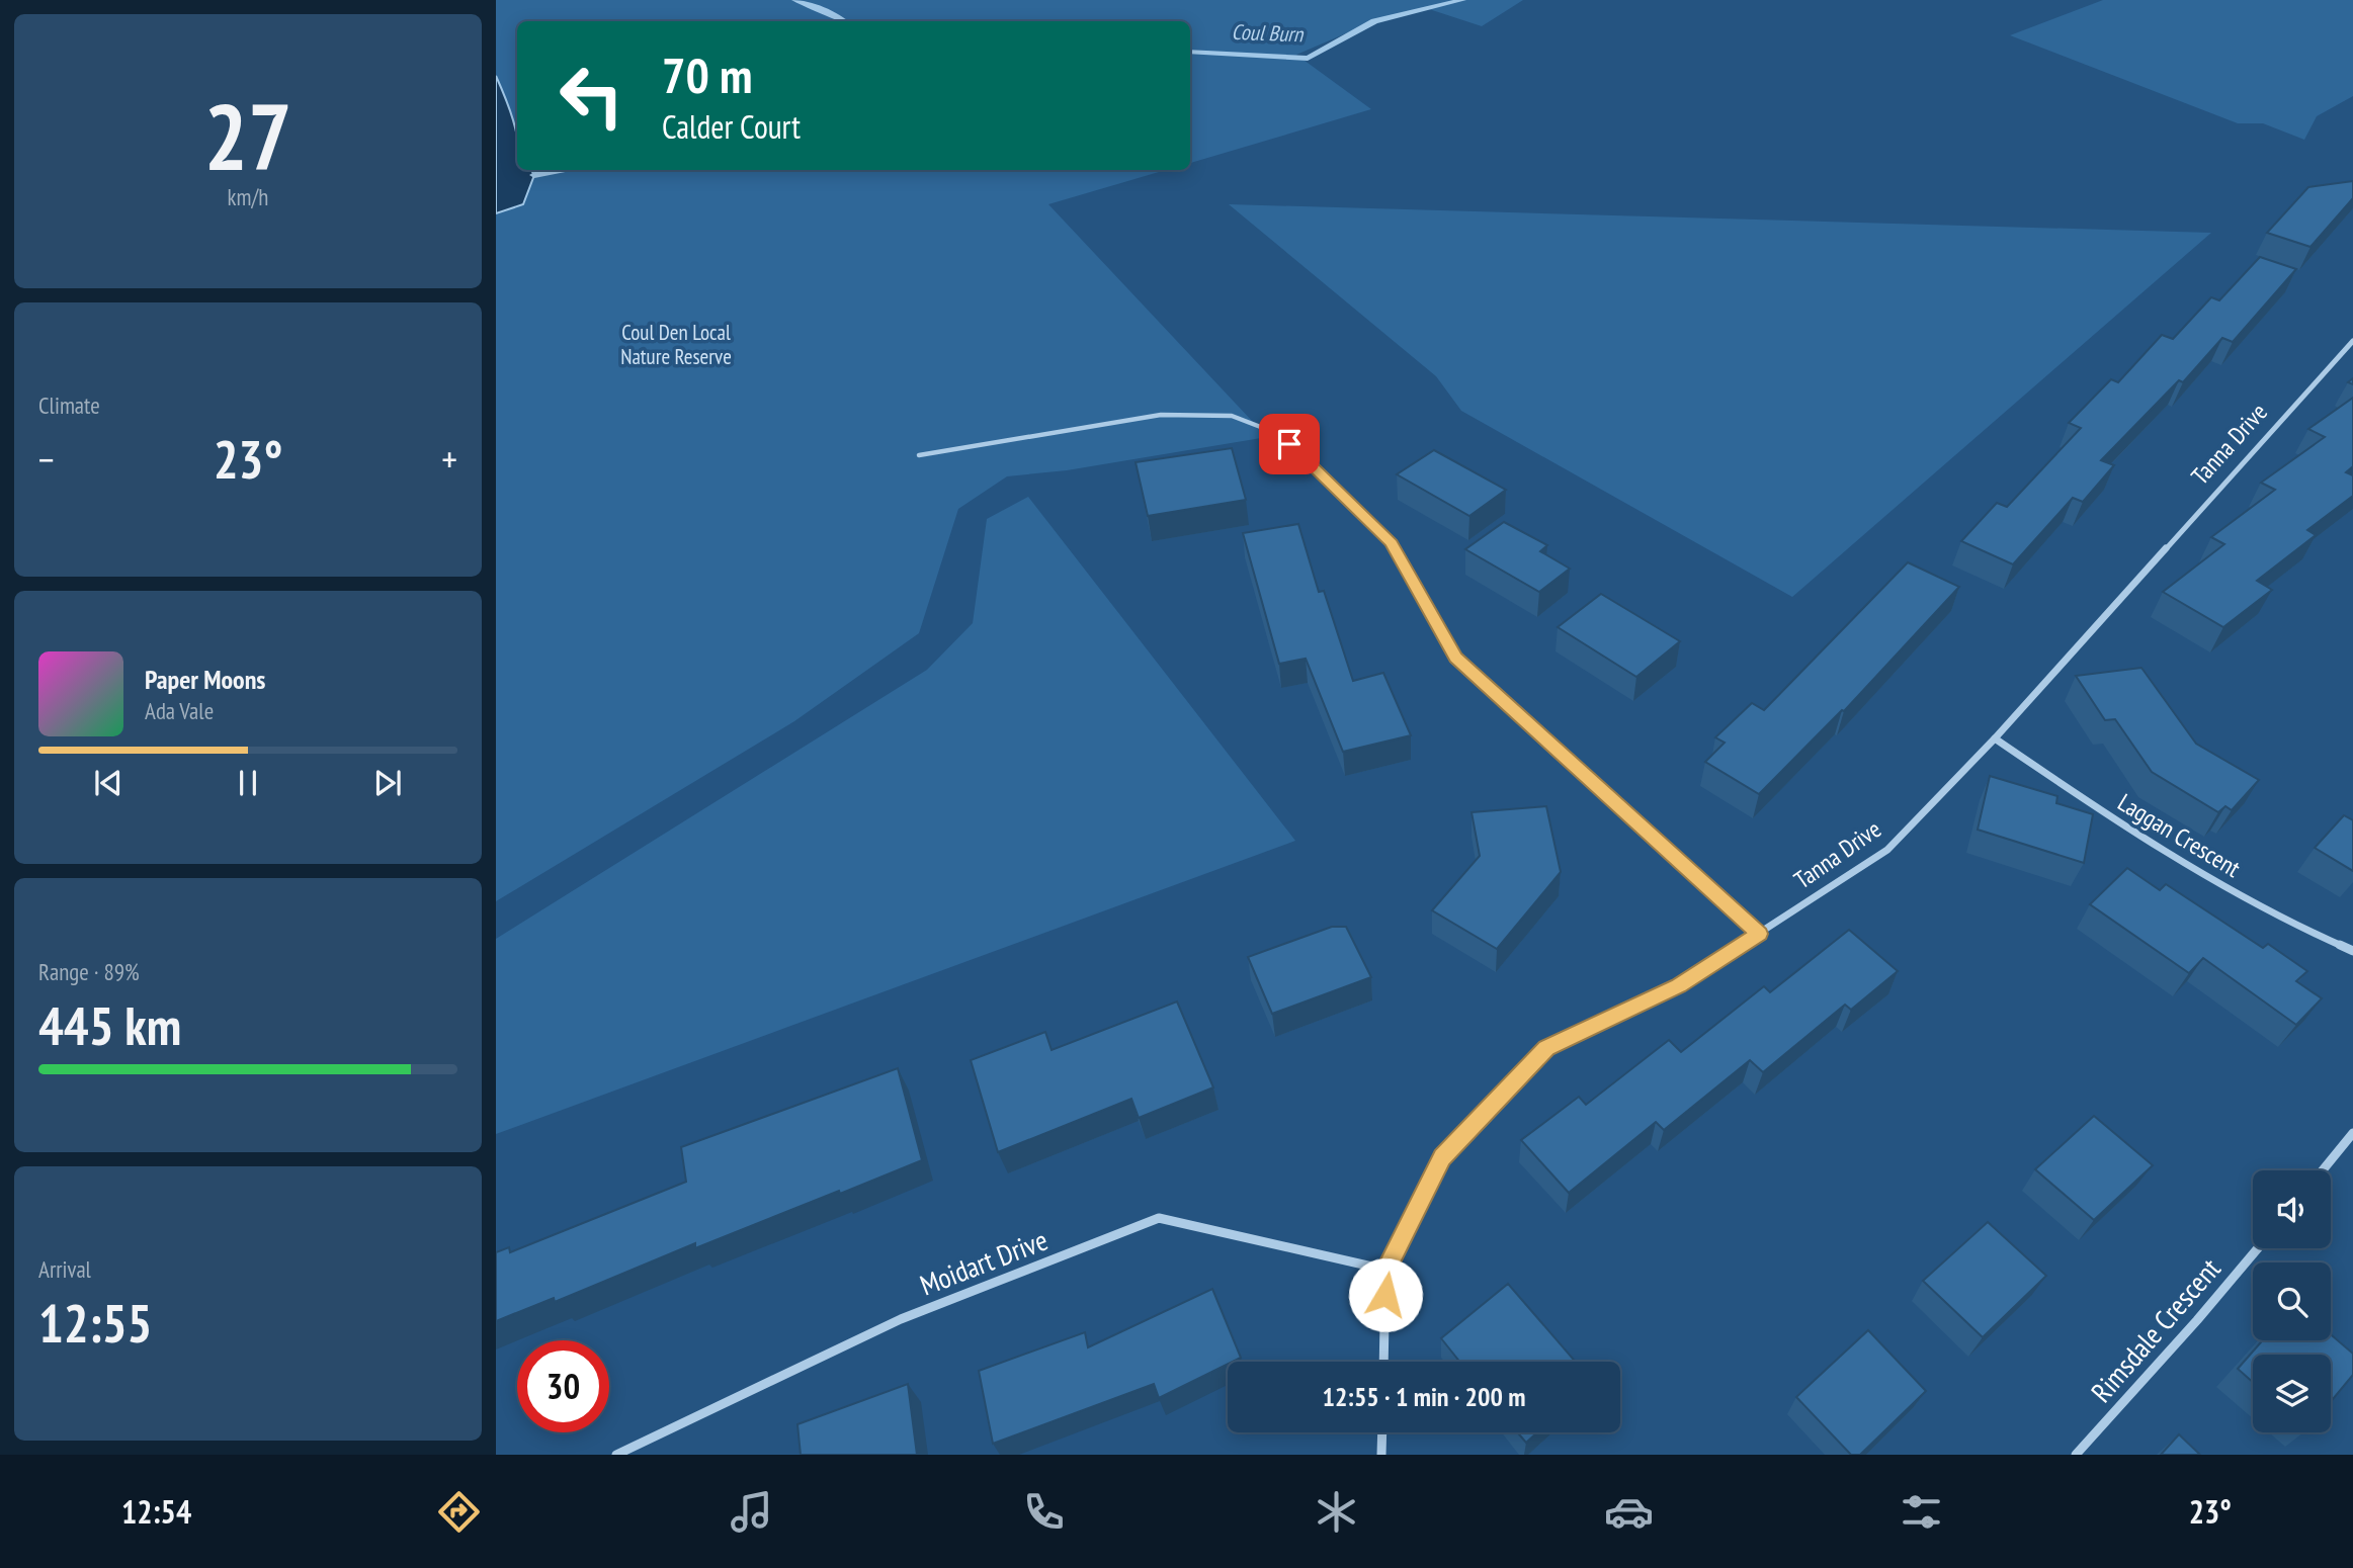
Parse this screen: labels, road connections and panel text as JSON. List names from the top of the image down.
{
  "streets": {
    "street": [
      "Tanna Drive",
      "Laggan Crescent",
      "Moidart Drive",
      "Rimsdale Crescent"
    ]
  },
  "crossings": [
    ["Tanna Drive", "Laggan Crescent"],
    ["Tanna Drive", "Moidart Drive"]
  ],
  "water": ["Coul Burn"],
  "parks": ["Coul Den Local Nature Reserve"],
  "page": {
    "tile": [
      ["27", "km/h"],
      "Climate",
      ["Range · 89%", "445 km"],
      ["Arrival", "12:55"]
    ],
    "turn": ["70 m", "Calder Court"],
    "heat": ["−", "23°", "+"],
    "song": ["Paper Moons", "Ada Vale"],
    "limit": "30",
    "trip": "12:55 · 1 min · 200 m",
    "tabs": ["12:54", "23°"]
  }
}
